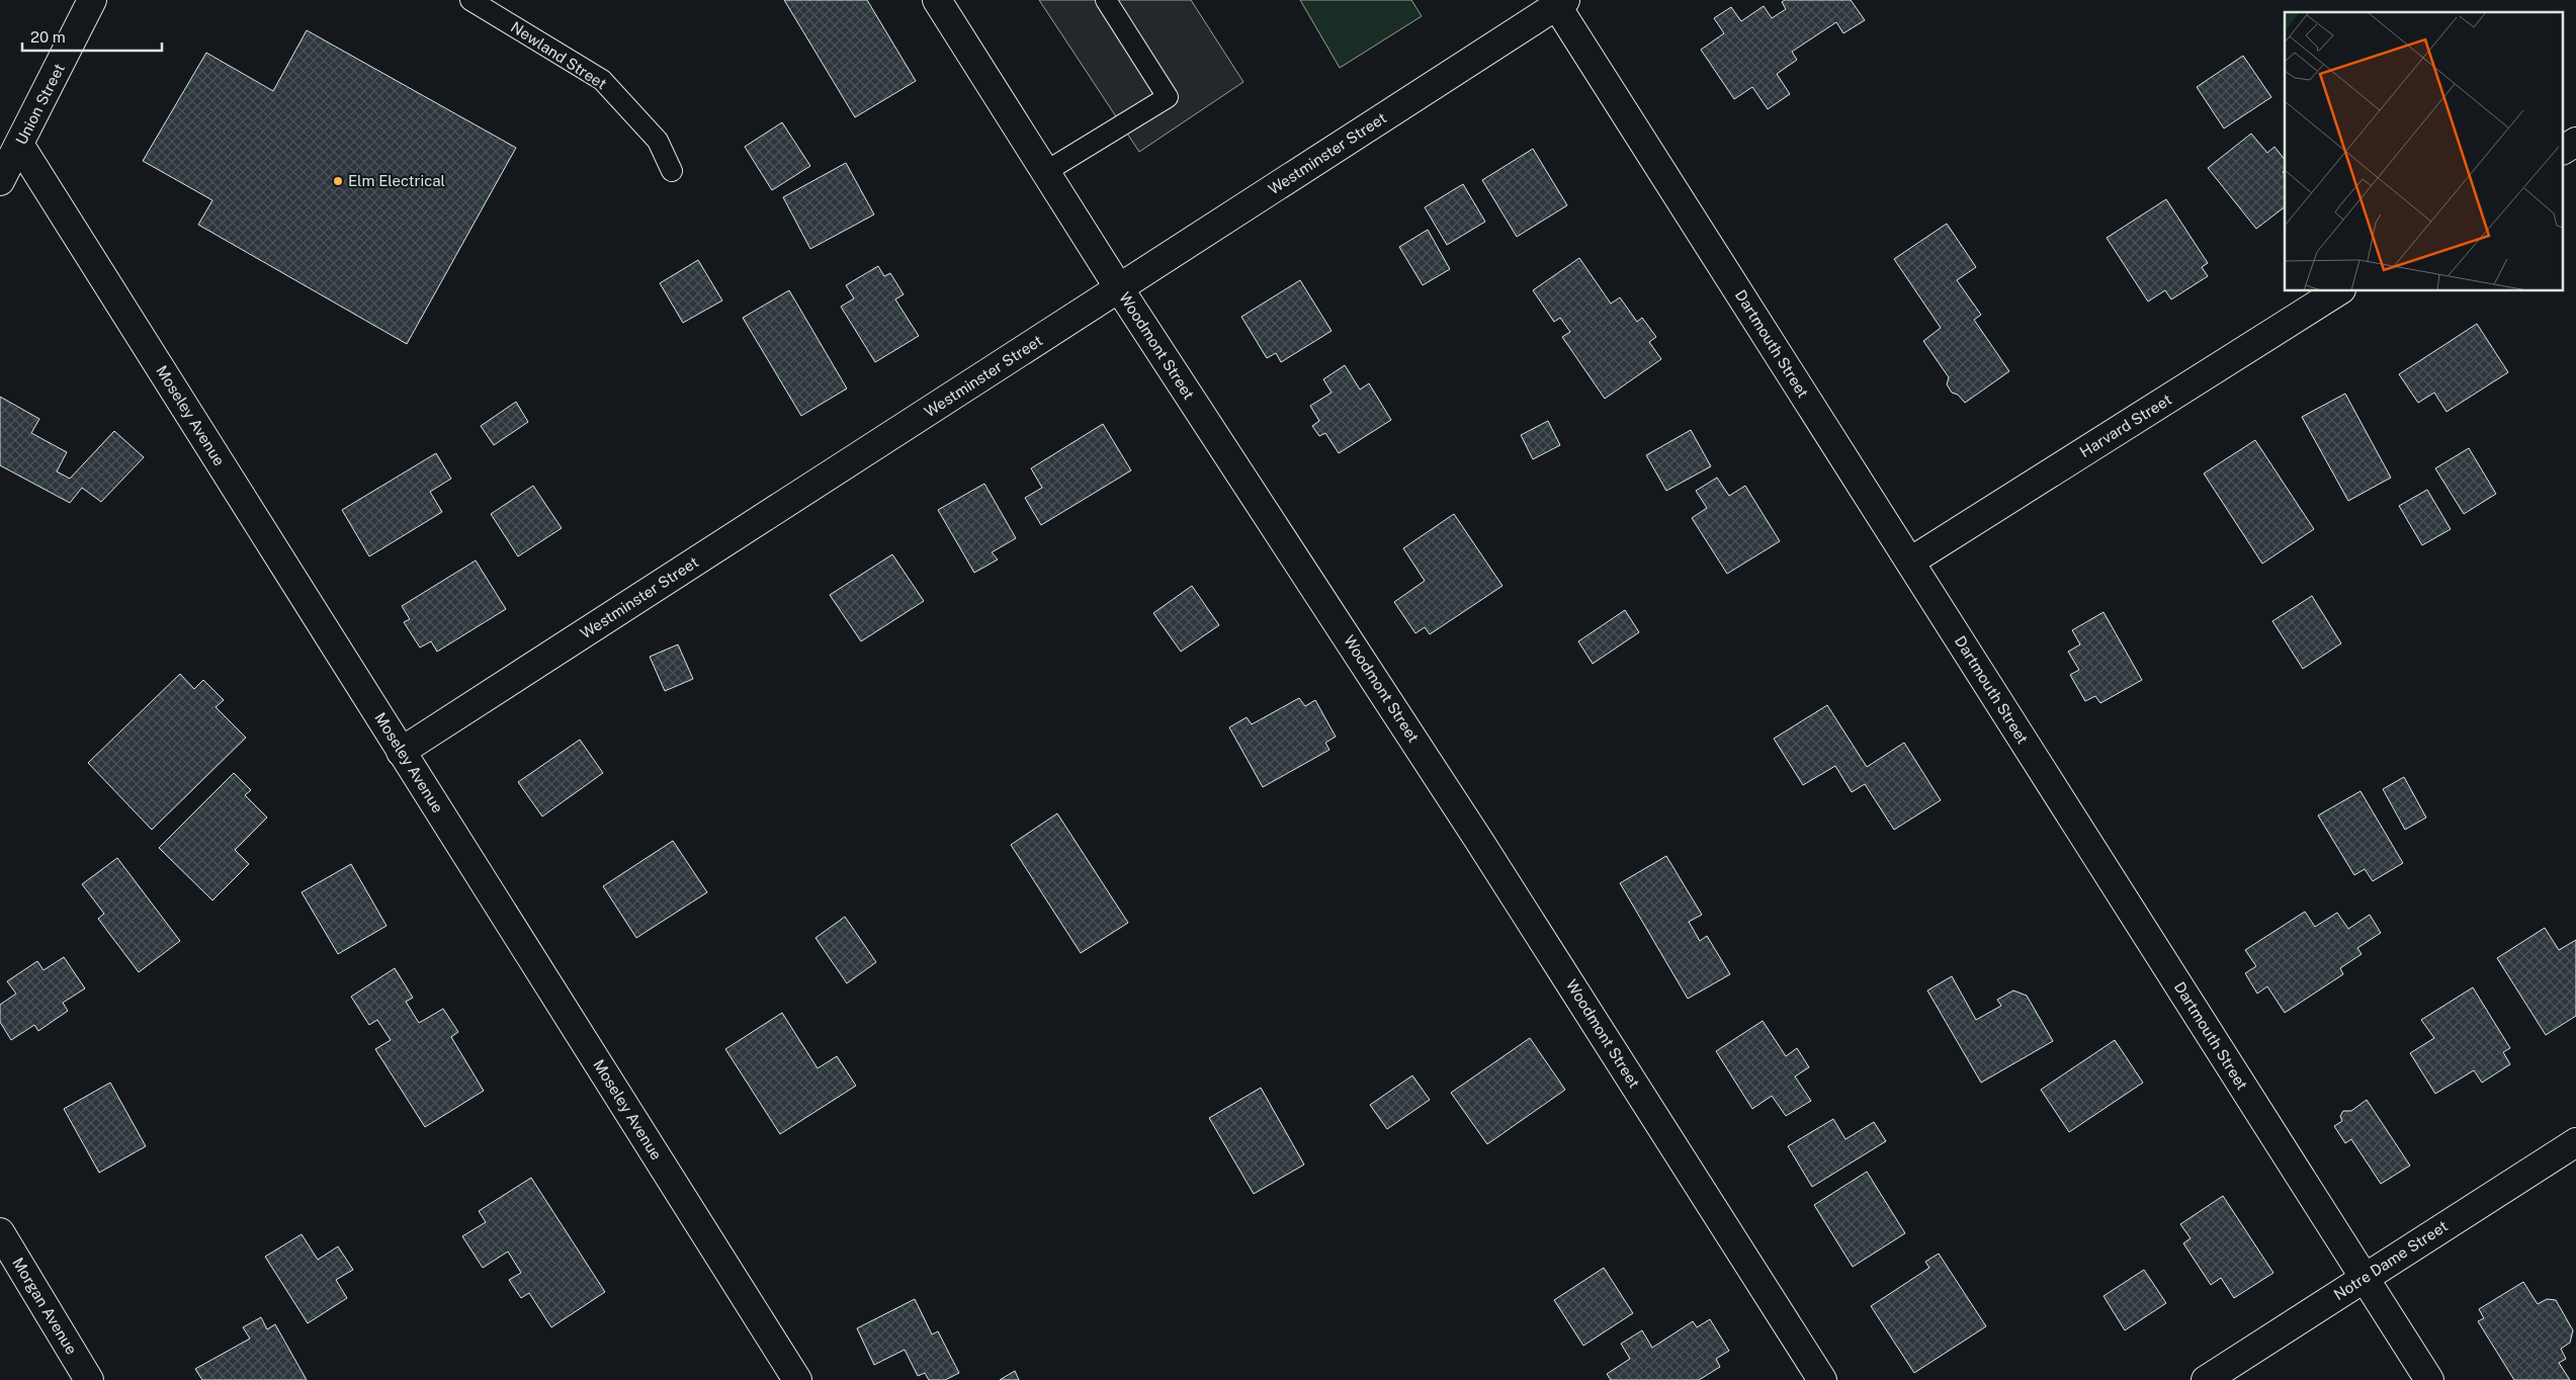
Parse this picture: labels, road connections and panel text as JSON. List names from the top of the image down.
{
  "streets": {
    "street": [
      "Union Street",
      "Westminster Street",
      "Dartmouth Street",
      "Woodmont Street",
      "Moseley Avenue",
      "Harvard Street",
      "Notre Dame Street",
      "Morgan Avenue"
    ],
    "lane": ["Newland Street"]
  },
  "crossings": [
    ["Union Street", "Moseley Avenue"],
    ["Westminster Street", "Dartmouth Street"],
    ["Westminster Street", "Woodmont Street"],
    ["Westminster Street", "Moseley Avenue"],
    ["Dartmouth Street", "Harvard Street"],
    ["Dartmouth Street", "Notre Dame Street"]
  ],
  "places": ["Elm Electrical"],
  "scale_bar": "20 m"
}
